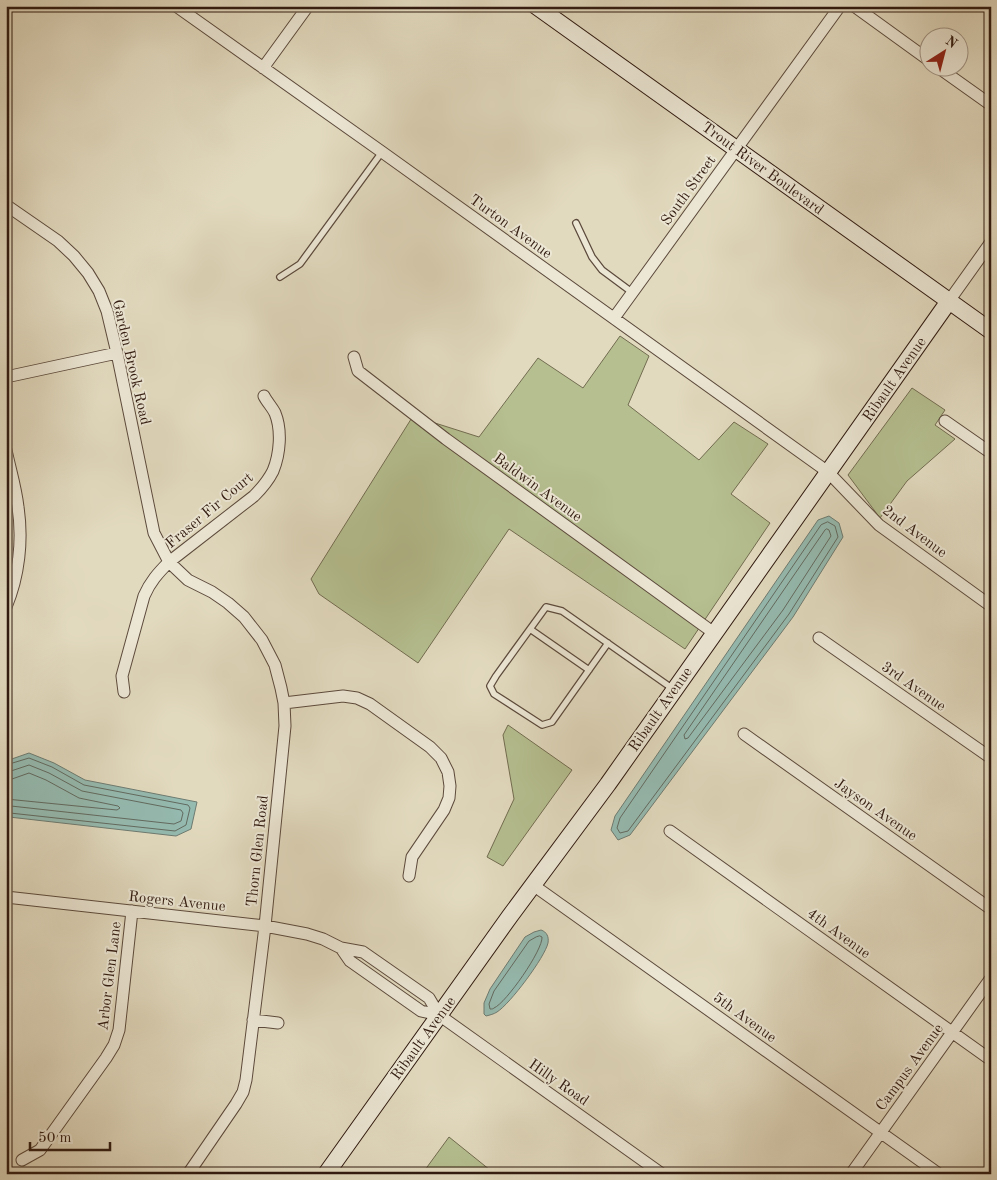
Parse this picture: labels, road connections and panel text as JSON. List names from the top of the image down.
{
  "streets": {
    "street": [
      "Trout River Boulevard",
      "South Street",
      "Turton Avenue",
      "Garden Brook Road",
      "Ribault Avenue",
      "Baldwin Avenue",
      "Fraser Fir Court",
      "2nd Avenue",
      "3rd Avenue",
      "Jayson Avenue",
      "Thorn Glen Road",
      "Rogers Avenue",
      "4th Avenue",
      "Arbor Glen Lane",
      "5th Avenue",
      "Campus Avenue",
      "Hilly Road"
    ]
  },
  "crossings": [
    ["Trout River Boulevard", "South Street"],
    ["Trout River Boulevard", "Ribault Avenue"],
    ["South Street", "Turton Avenue"],
    ["Turton Avenue", "Ribault Avenue"],
    ["Turton Avenue", "2nd Avenue"],
    ["Garden Brook Road", "Fraser Fir Court"],
    ["Garden Brook Road", "Thorn Glen Road"],
    ["Ribault Avenue", "Baldwin Avenue"],
    ["Ribault Avenue", "2nd Avenue"],
    ["Ribault Avenue", "Rogers Avenue"],
    ["Ribault Avenue", "5th Avenue"],
    ["Ribault Avenue", "Hilly Road"],
    ["Fraser Fir Court", "Thorn Glen Road"],
    ["Thorn Glen Road", "Rogers Avenue"],
    ["Rogers Avenue", "Arbor Glen Lane"],
    ["Rogers Avenue", "Hilly Road"],
    ["4th Avenue", "Campus Avenue"],
    ["5th Avenue", "Campus Avenue"]
  ],
  "scale_bar": "50 m",
  "north": "top right"
}
